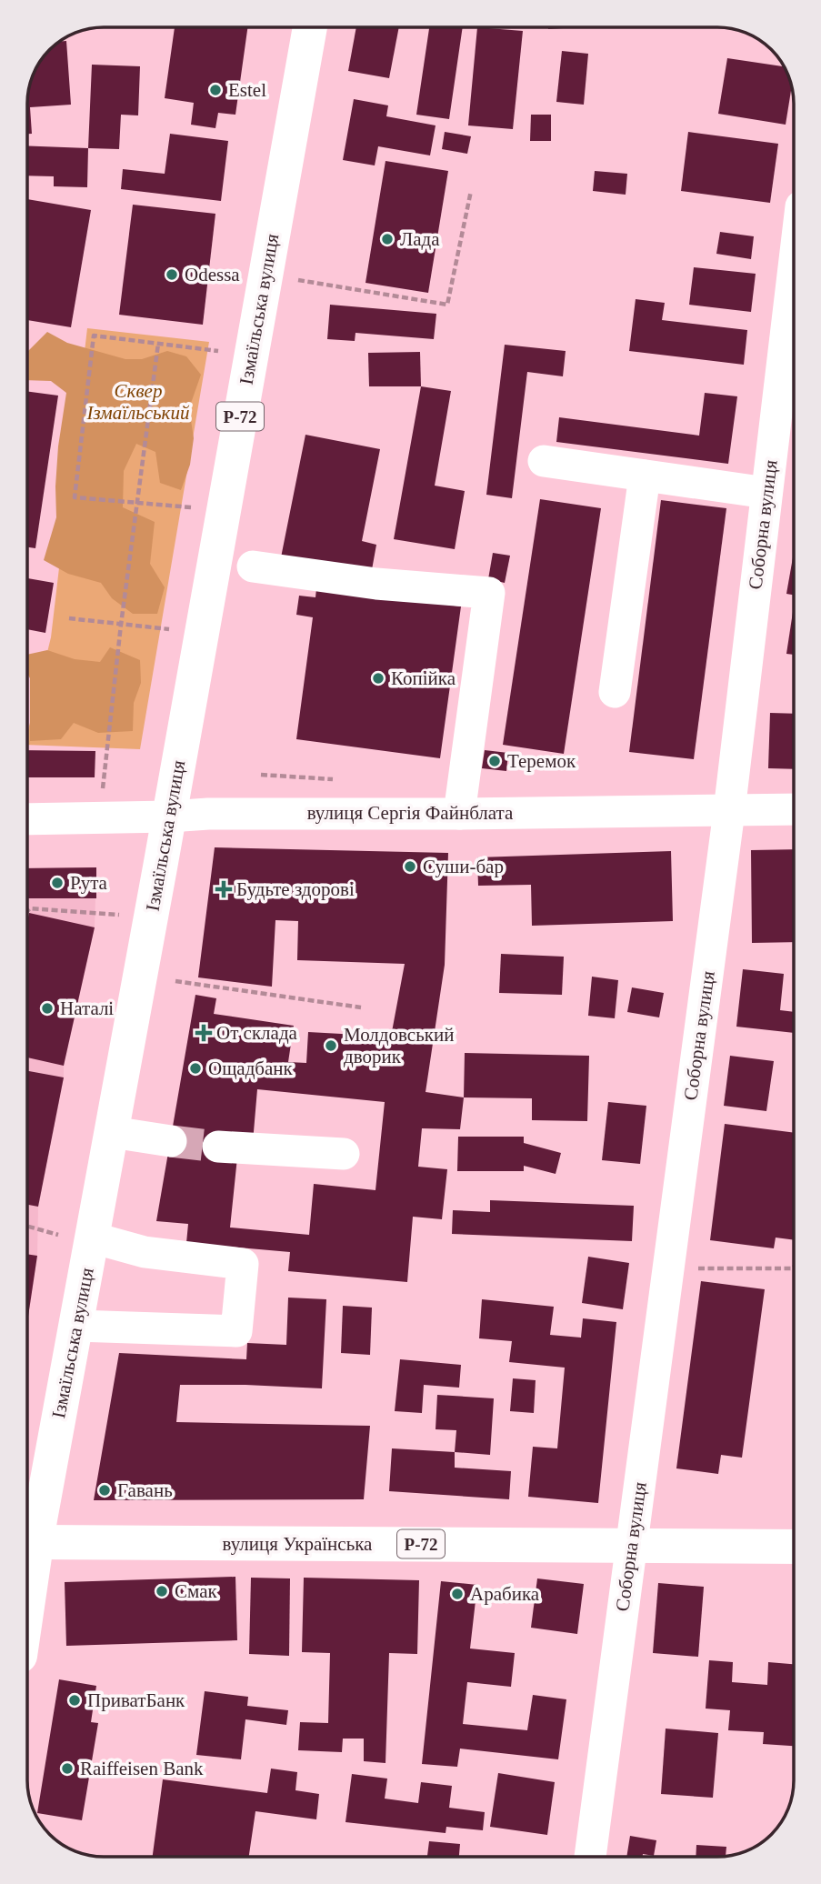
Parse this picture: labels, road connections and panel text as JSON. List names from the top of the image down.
{
  "streets": {
    "main road": ["Ізмаїльська вулиця", "Р-72", "вулиця Українська"],
    "street": ["Соборна вулиця", "вулиця Сергія Файнблата"]
  },
  "crossings": [
    ["Ізмаїльська вулиця", "вулиця Сергія Файнблата"],
    ["Ізмаїльська вулиця", "вулиця Українська"],
    ["Соборна вулиця", "вулиця Сергія Файнблата"],
    ["Соборна вулиця", "вулиця Українська"]
  ],
  "parks": ["Сквер Ізмаїльський"],
  "places": {
    "other": [
      "Estel",
      "Лада",
      "Odessa",
      "Копійка",
      "Теремок",
      "Суши-бар",
      "Рута",
      "Наталі",
      "Молдовський дворик",
      "Ощадбанк",
      "Гавань",
      "Смак",
      "Арабика",
      "ПриватБанк",
      "Raiffeisen Bank"
    ],
    "health": ["Будьте здорові", "От склада"]
  }
}
